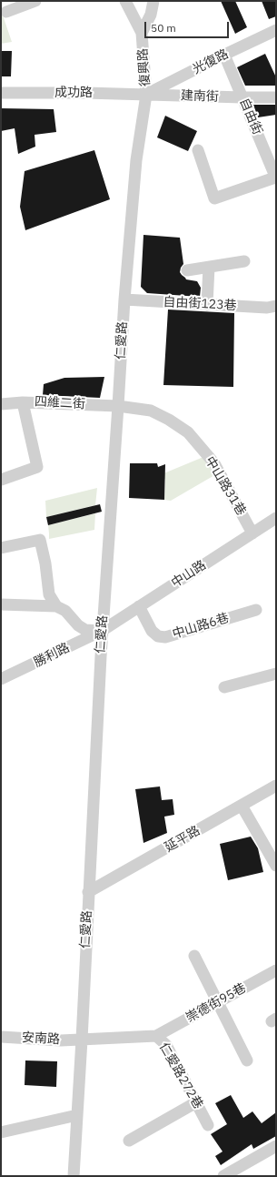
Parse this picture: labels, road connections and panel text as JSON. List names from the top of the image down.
{
  "streets": {
    "street": [
      "光復路",
      "復興路",
      "成功路",
      "建南街",
      "自由街",
      "自由街123巷",
      "仁愛路",
      "四維二街",
      "中山路31巷",
      "中山路",
      "中山路6巷",
      "勝利路",
      "延平路",
      "崇德街95巷",
      "安南路",
      "仁愛路272巷"
    ]
  },
  "crossings": [
    ["光復路", "復興路"],
    ["光復路", "成功路"],
    ["光復路", "建南街"],
    ["光復路", "自由街"],
    ["光復路", "仁愛路"],
    ["復興路", "成功路"],
    ["復興路", "建南街"],
    ["復興路", "仁愛路"],
    ["成功路", "建南街"],
    ["成功路", "仁愛路"],
    ["建南街", "自由街"],
    ["建南街", "仁愛路"],
    ["自由街123巷", "仁愛路"],
    ["仁愛路", "四維二街"],
    ["仁愛路", "中山路31巷"],
    ["仁愛路", "中山路"],
    ["仁愛路", "勝利路"],
    ["仁愛路", "延平路"],
    ["仁愛路", "安南路"],
    ["仁愛路", "仁愛路272巷"],
    ["四維二街", "中山路31巷"],
    ["中山路31巷", "中山路"],
    ["中山路", "中山路6巷"],
    ["中山路", "勝利路"],
    ["崇德街95巷", "仁愛路272巷"],
    ["安南路", "仁愛路272巷"]
  ],
  "scale_bar": "50 m"
}
